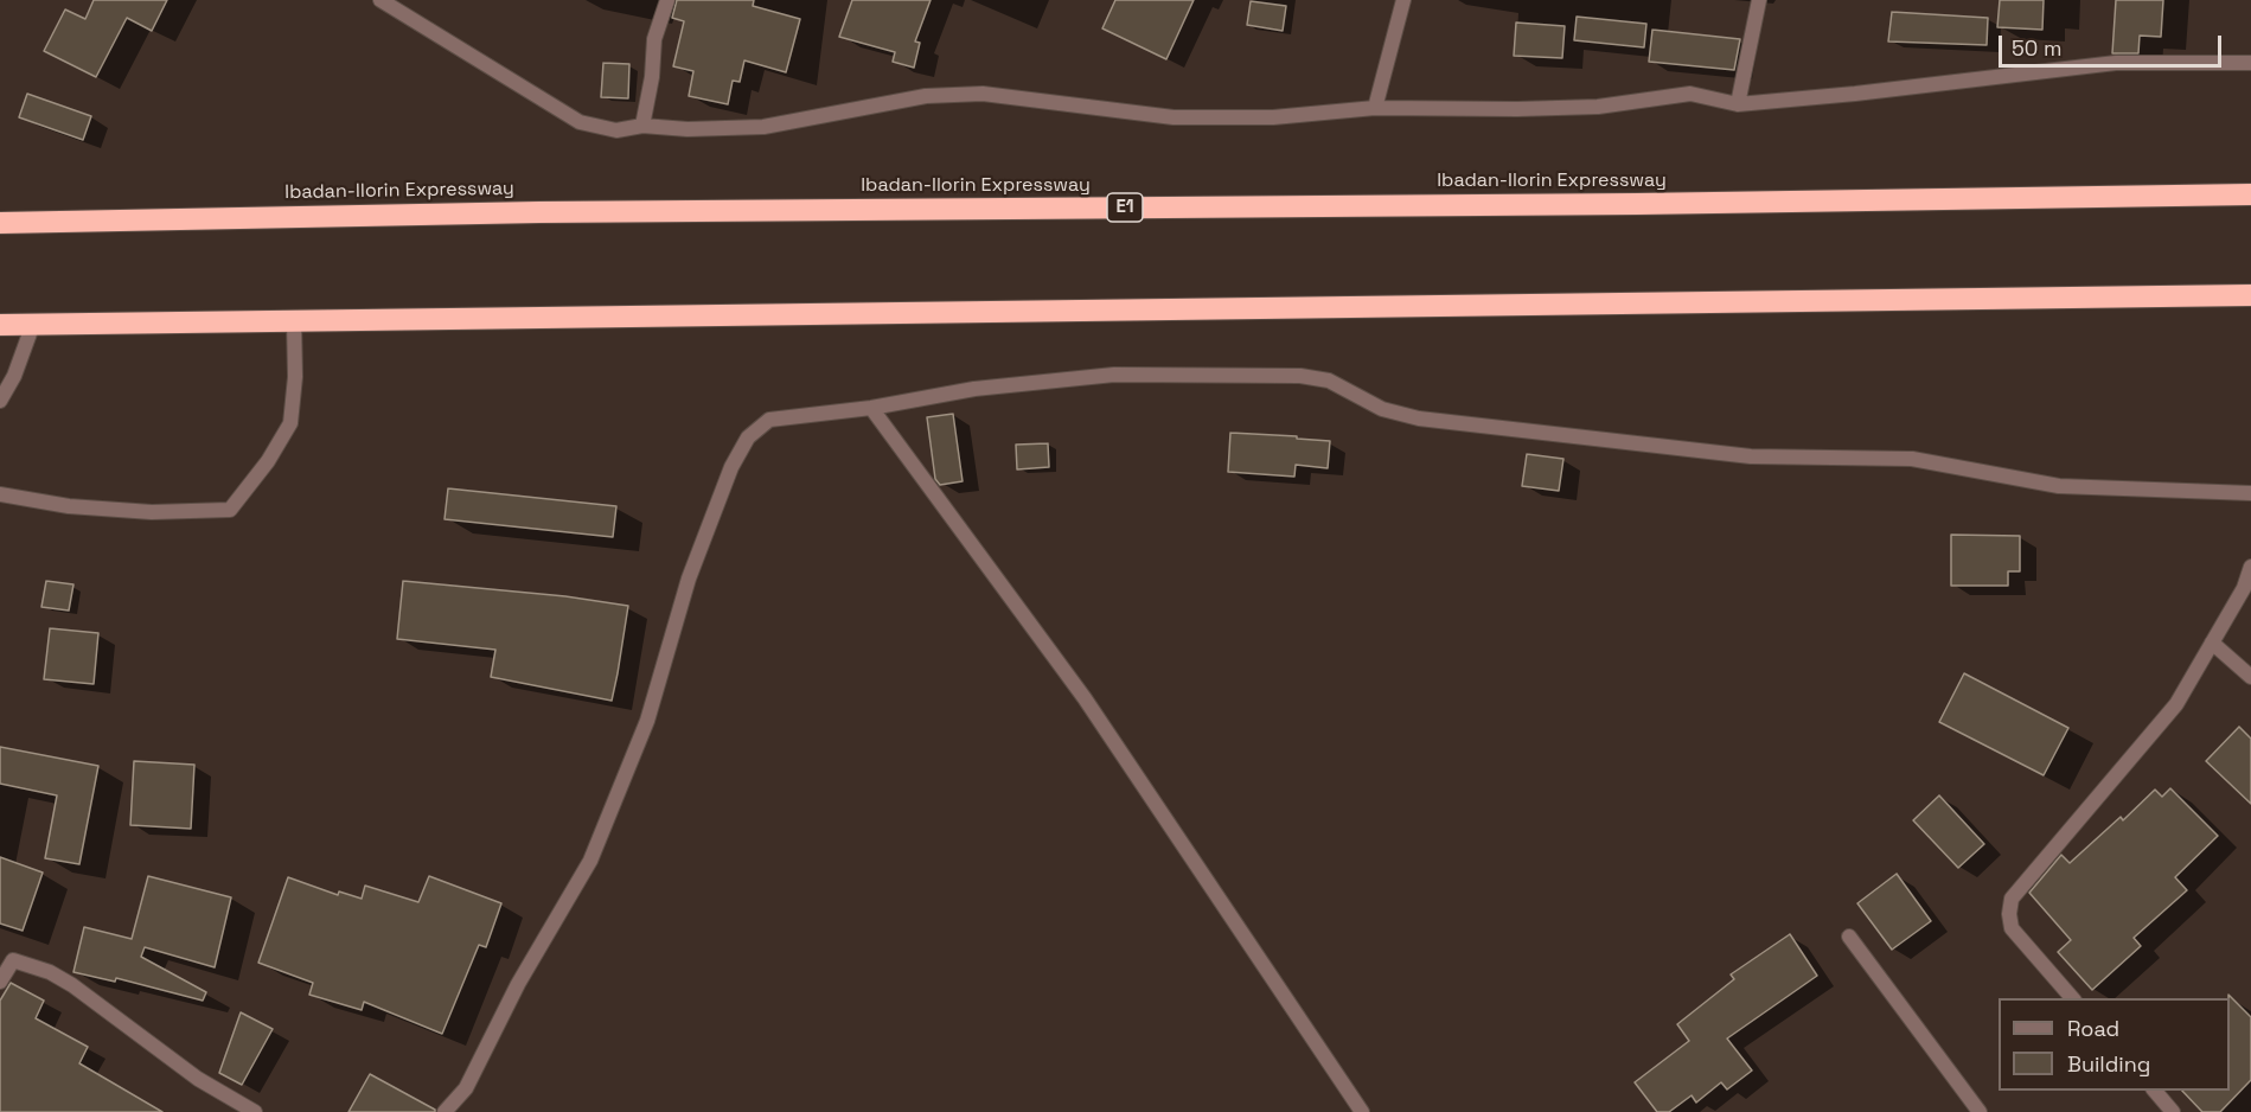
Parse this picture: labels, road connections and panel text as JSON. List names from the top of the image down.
{
  "streets": {
    "highway": ["Ibadan-Ilorin Expressway", "E1"]
  },
  "legend": ["Road", "Building"],
  "scale_bar": "50 m"
}
